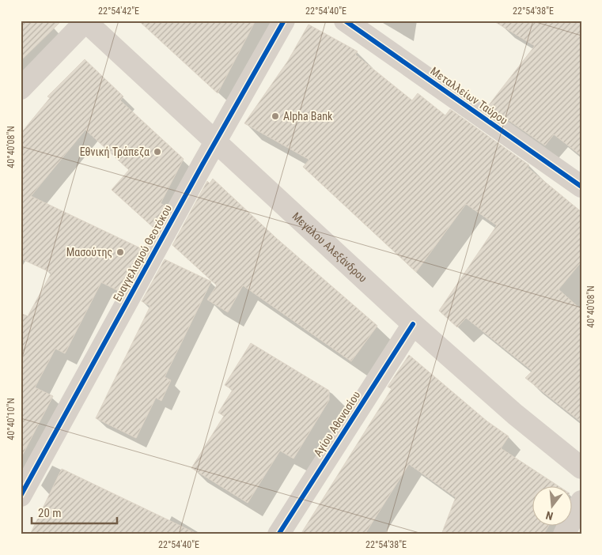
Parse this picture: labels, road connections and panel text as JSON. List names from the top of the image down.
{
  "streets": {
    "street": [
      "Μεταλλείων Ταύρου",
      "Μεγάλου Αλεξάνδρου",
      "Ευαγγελισμού Θεοτόκου",
      "Αγίου Αθανασίου"
    ]
  },
  "crossings": [
    ["Μεγάλου Αλεξάνδρου", "Ευαγγελισμού Θεοτόκου"],
    ["Μεγάλου Αλεξάνδρου", "Αγίου Αθανασίου"]
  ],
  "places": ["Alpha Bank", "Εθνική Τράπεζα", "Μασούτης"],
  "scale_bar": "20 m",
  "north": "bottom",
  "coordinates": [
    "22°54'42\"E",
    "22°54'40\"E",
    "22°54'38\"E",
    "40°40'08\"N",
    "40°40'10\"N"
  ]
}
